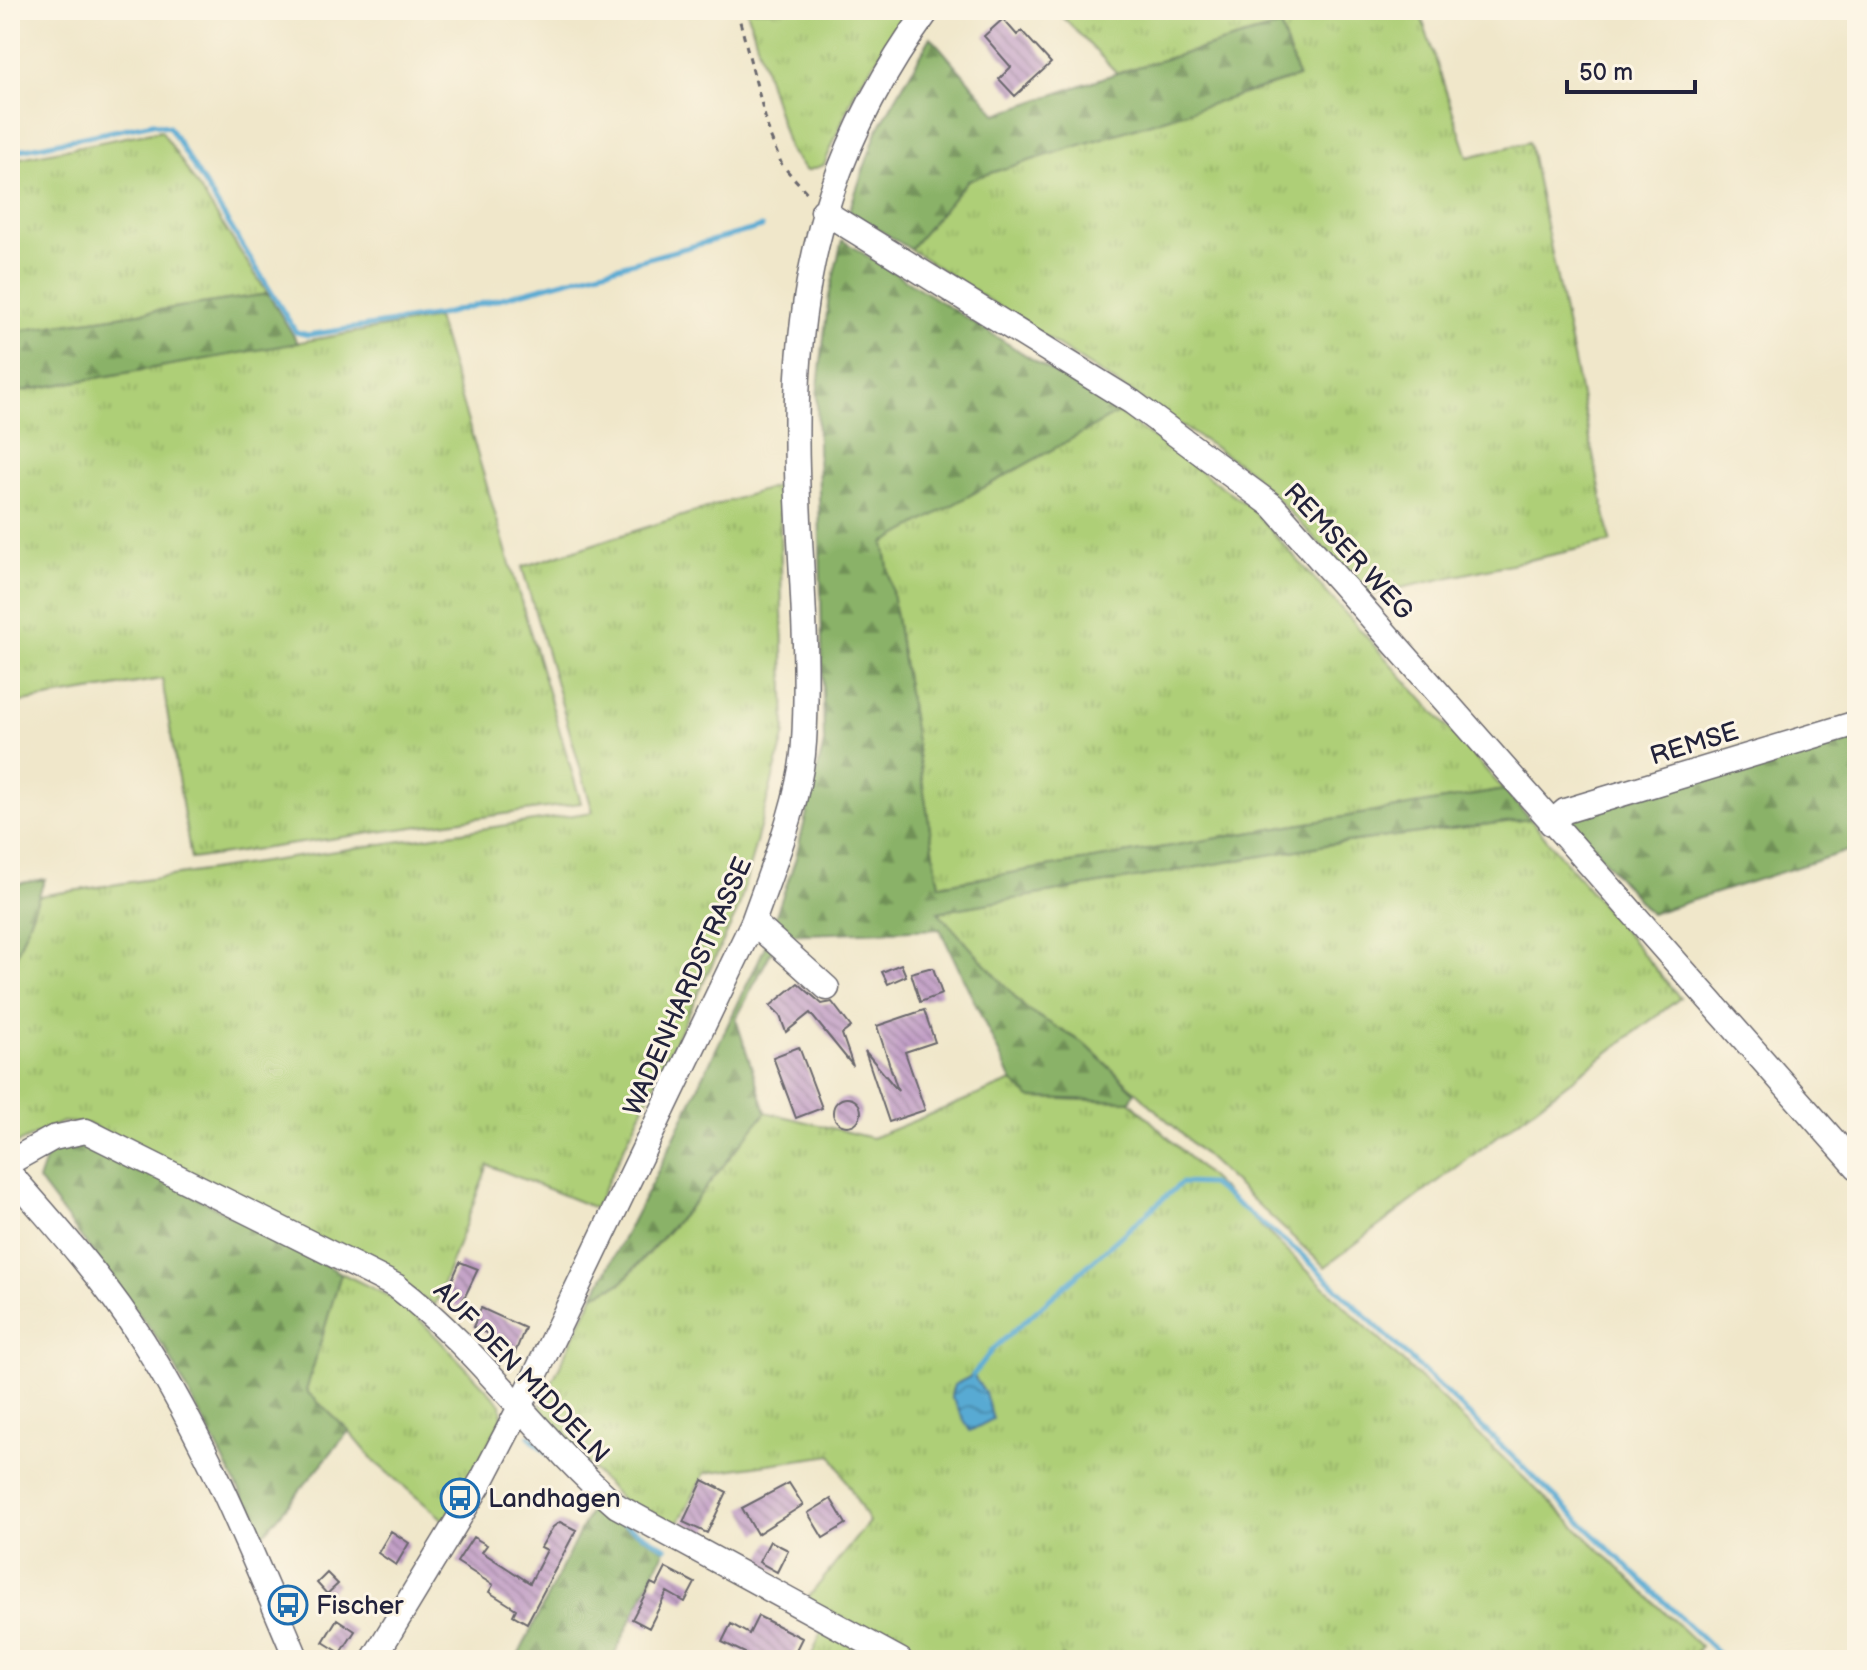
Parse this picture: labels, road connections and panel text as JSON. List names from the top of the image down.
{
  "streets": {
    "street": [
      "REMSER WEG",
      "REMSE",
      "WADENHARDSTRASSE",
      "AUF DEN MIDDELN"
    ]
  },
  "crossings": [
    ["REMSER WEG", "REMSE"],
    ["REMSER WEG", "WADENHARDSTRASSE"],
    ["WADENHARDSTRASSE", "AUF DEN MIDDELN"]
  ],
  "places": {
    "bus stop": ["Landhagen", "Fischer"]
  },
  "scale_bar": "50 m"
}
